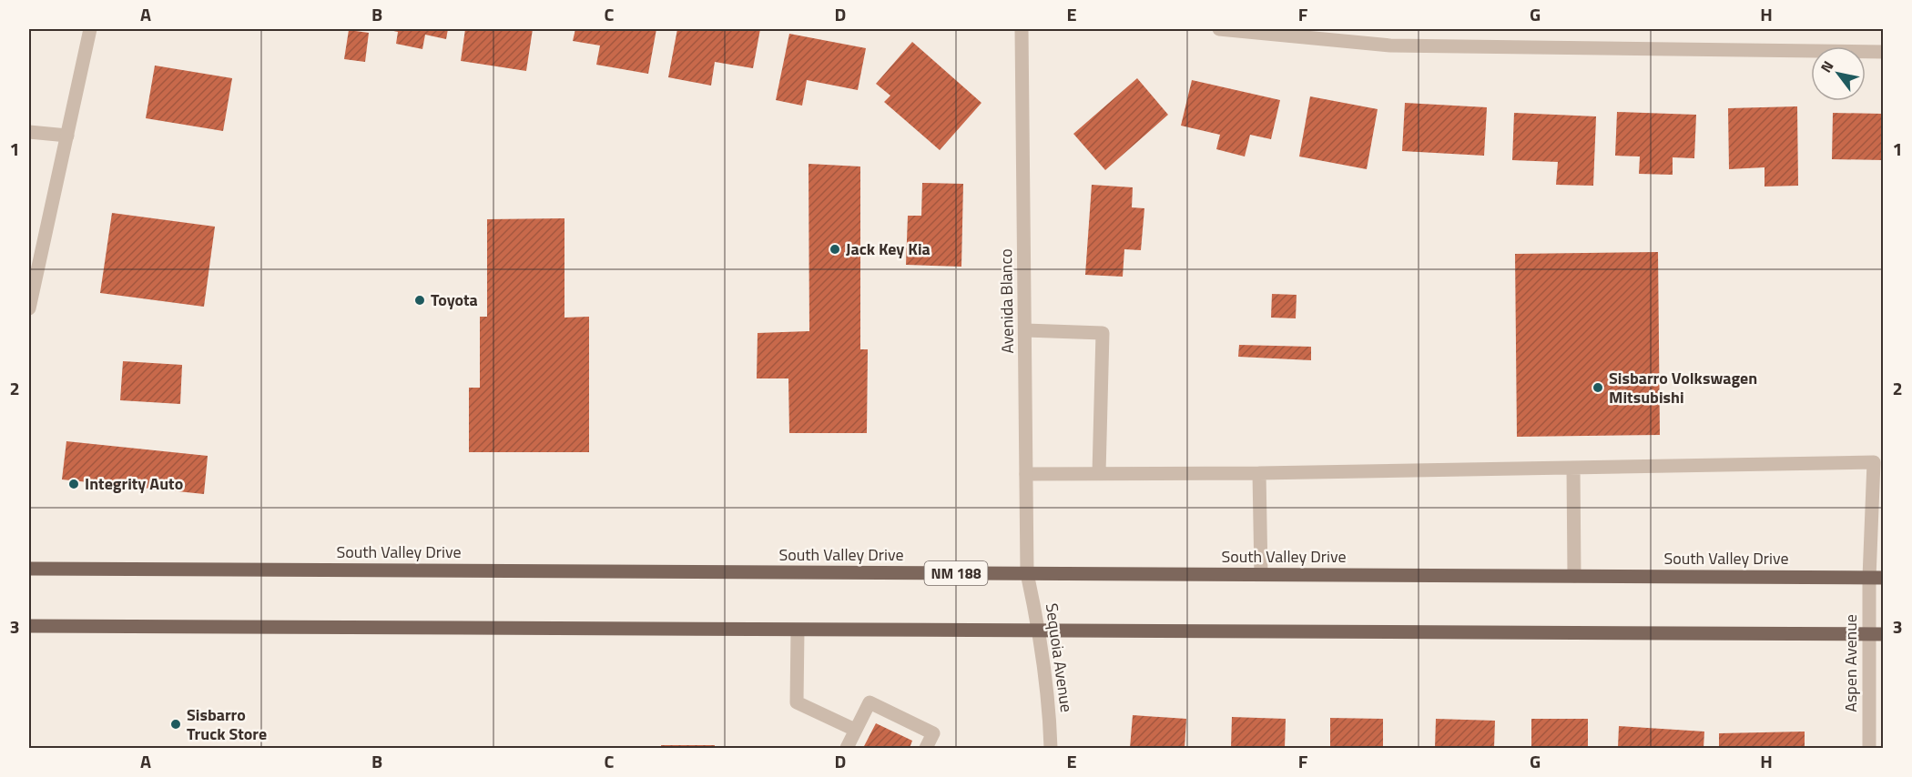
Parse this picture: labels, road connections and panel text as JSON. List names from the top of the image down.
{
  "streets": {
    "main road": ["South Valley Drive", "NM 188"],
    "street": ["Avenida Blanco", "Sequoia Avenue", "Aspen Avenue"]
  },
  "crossings": [
    ["Avenida Blanco", "South Valley Drive"],
    ["Avenida Blanco", "Sequoia Avenue"],
    ["South Valley Drive", "Sequoia Avenue"],
    ["South Valley Drive", "Aspen Avenue"]
  ],
  "places": [
    "Jack Key Kia",
    "Toyota",
    "Sisbarro Volkswagen Mitsubishi",
    "Integrity Auto",
    "Sisbarro Truck Store"
  ],
  "north": "top left",
  "grid": {
    "columns": [
      "A",
      "B",
      "C",
      "D",
      "E",
      "F",
      "G",
      "H"
    ],
    "rows": ["1", "2", "3"]
  }
}
